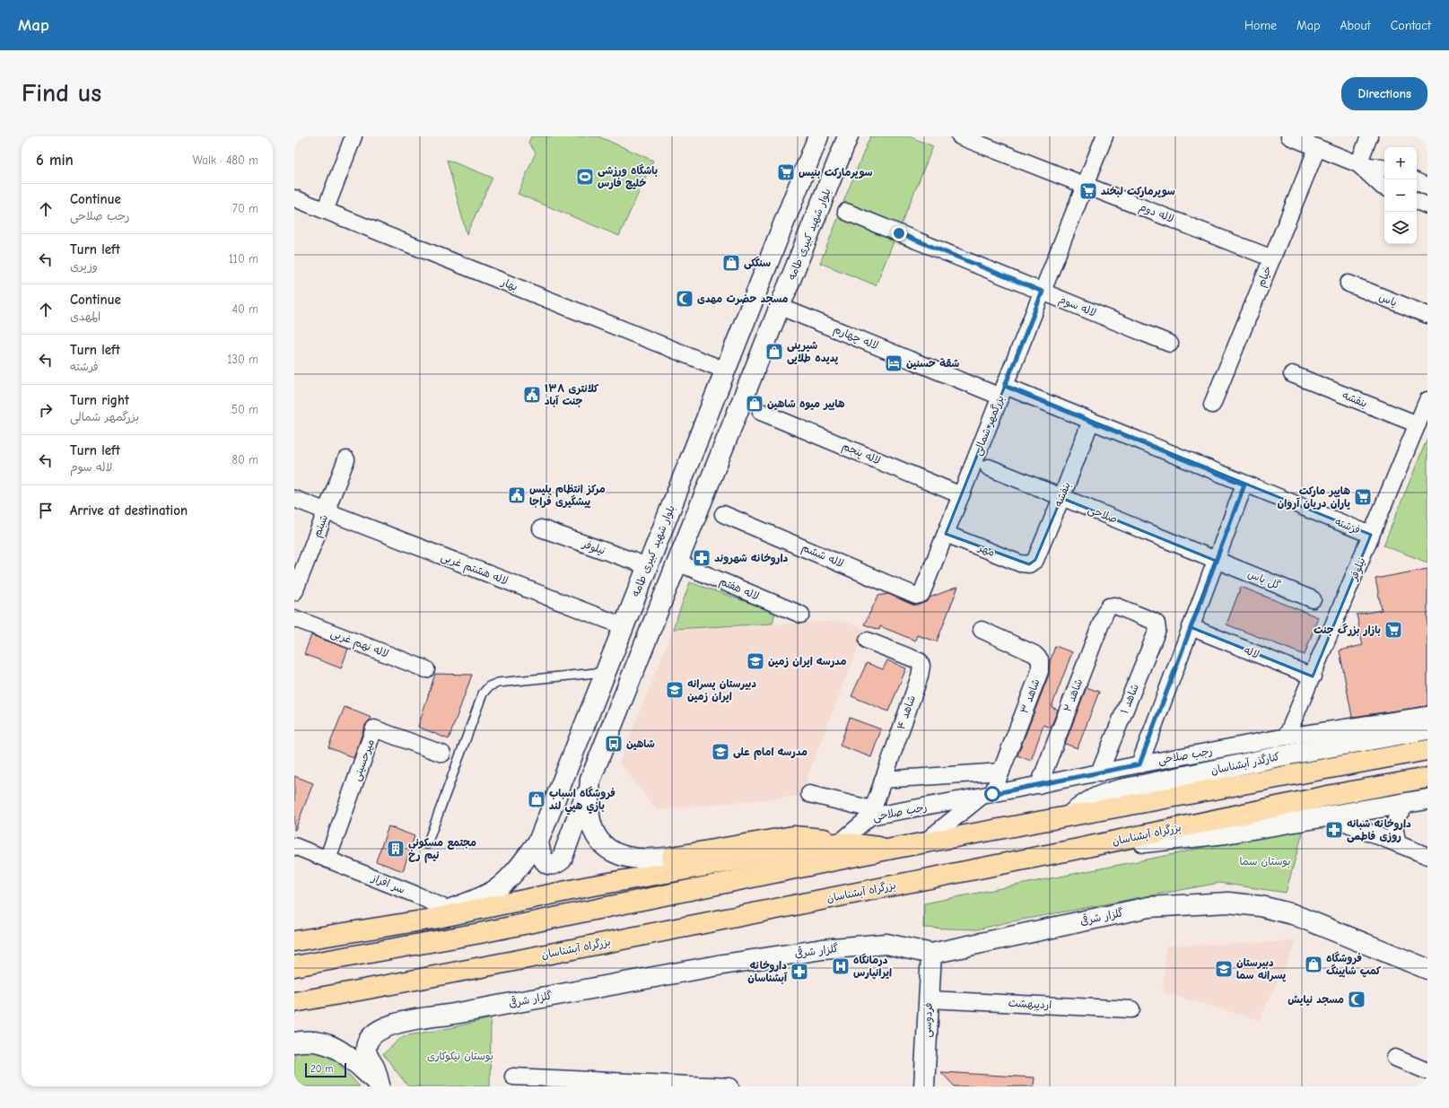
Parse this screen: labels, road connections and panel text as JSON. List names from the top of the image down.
{
  "streets": {
    "highway": ["بزرگراه آبشناسان"],
    "street": [
      "لاله دوم",
      "بلوار شهید کبیری طامه",
      "خیام",
      "بهار",
      "یاس",
      "لاله سوم",
      "لاله چهارم",
      "بنفشه",
      "بزرگمهر شمالی",
      "لاله پنجم",
      "صلاحی",
      "شبنم",
      "فرشته",
      "نیلوفر",
      "مهر",
      "لاله ششم",
      "لاله هشتم غربی",
      "گل یاس",
      "لاله هفتم",
      "لاله نهم غربی",
      "لاله",
      "شاهد ۲",
      "شاهد ۳",
      "شاهد ۱",
      "شاهد ۴",
      "رجب صلاحی",
      "میرحسینی",
      "کنارگذر آبشناسان",
      "سر افراز",
      "گلزار شرقی",
      "اردیبهشت",
      "فردوسی"
    ]
  },
  "crossings": [
    ["لاله دوم", "خیام"],
    ["لاله دوم", "بزرگمهر شمالی"],
    ["بلوار شهید کبیری طامه", "بهار"],
    ["بلوار شهید کبیری طامه", "نیلوفر"],
    ["بلوار شهید کبیری طامه", "لاله هشتم غربی"],
    ["بلوار شهید کبیری طامه", "لاله هفتم"],
    ["بلوار شهید کبیری طامه", "سر افراز"],
    ["لاله سوم", "بزرگمهر شمالی"],
    ["لاله چهارم", "بزرگمهر شمالی"],
    ["لاله چهارم", "فرشته"],
    ["بنفشه", "صلاحی"],
    ["بنفشه", "فرشته"],
    ["بنفشه", "نیلوفر"],
    ["بنفشه", "مهر"],
    ["بزرگمهر شمالی", "لاله پنجم"],
    ["بزرگمهر شمالی", "فرشته"],
    ["بزرگمهر شمالی", "مهر"],
    ["بزرگمهر شمالی", "لاله ششم"],
    ["صلاحی", "گل یاس"],
    ["شبنم", "لاله هشتم غربی"],
    ["فرشته", "نیلوفر"],
    ["نیلوفر", "لاله"],
    ["نیلوفر", "رجب صلاحی"],
    ["شاهد ۲", "شاهد ۱"],
    ["شاهد ۲", "رجب صلاحی"],
    ["شاهد ۳", "رجب صلاحی"],
    ["شاهد ۱", "رجب صلاحی"],
    ["شاهد ۴", "رجب صلاحی"],
    ["میرحسینی", "سر افراز"],
    ["گلزار شرقی", "فردوسی"],
    ["اردیبهشت", "فردوسی"]
  ],
  "parks": ["بوستان سما", "بوستان نیکوکاری"],
  "places": {
    "supermarket": [
      "سوپرمارکت بنیس",
      "سوپرمارکت لبخند",
      "هایپر مارکت یاران دریان آروان",
      "بازار بزرگ جنت"
    ],
    "sports": ["باشگاه ورزشی خلیج فارس"],
    "shop": [
      "سنگکی",
      "شيرينی پديده طلايی",
      "هایپر میوه شاهین",
      "فروشگاه اسباب بازي هپي لند",
      "فروشگاه کمپ شاپینگ"
    ],
    "mosque": ["مسجد حضرت مهدی", "مسجد نیایش"],
    "hotel": ["شقة حسنين"],
    "public building": ["کلانتری ۱۳۸ جنت آباد", "مرکز انتظام پلیس پیشگیری فراجا"],
    "pharmacy": ["داروخانه شهروند", "داروخانه شبانه روزی فاطمی", "داروخانه آبشناسان"],
    "school or university": [
      "مدرسه ایران زمین",
      "دبیرستان پسرانه ایران زمین",
      "مدرسه امام علی",
      "دبیرستان پسرانه سما"
    ],
    "bus stop": ["شاهین"],
    "building": ["مجتمع مسکونی نیم رخ"],
    "hospital": ["درمانگاه ایرانپارس"]
  },
  "scale_bar": "20 m",
  "page": {
    "header": "Map",
    "nav": [
      "Home",
      "Map",
      "About",
      "Contact"
    ],
    "buttons": "Directions",
    "title": "Find us",
    "heading": ["6 min", "Walk · 480 m"],
    "map_buttons": ["+", "−"],
    "list": [
      ["Continue", "رجب صلاحی", "70 m"],
      ["Turn left", "وزیری", "110 m"],
      ["Continue", "المهدی", "40 m"],
      ["Turn left", "فرشته", "130 m"],
      ["Turn right", "بزرگمهر شمالی", "50 m"],
      ["Turn left", "لاله سوم", "80 m"],
      "Arrive at destination"
    ],
    "scale": "20 m"
  }
}
